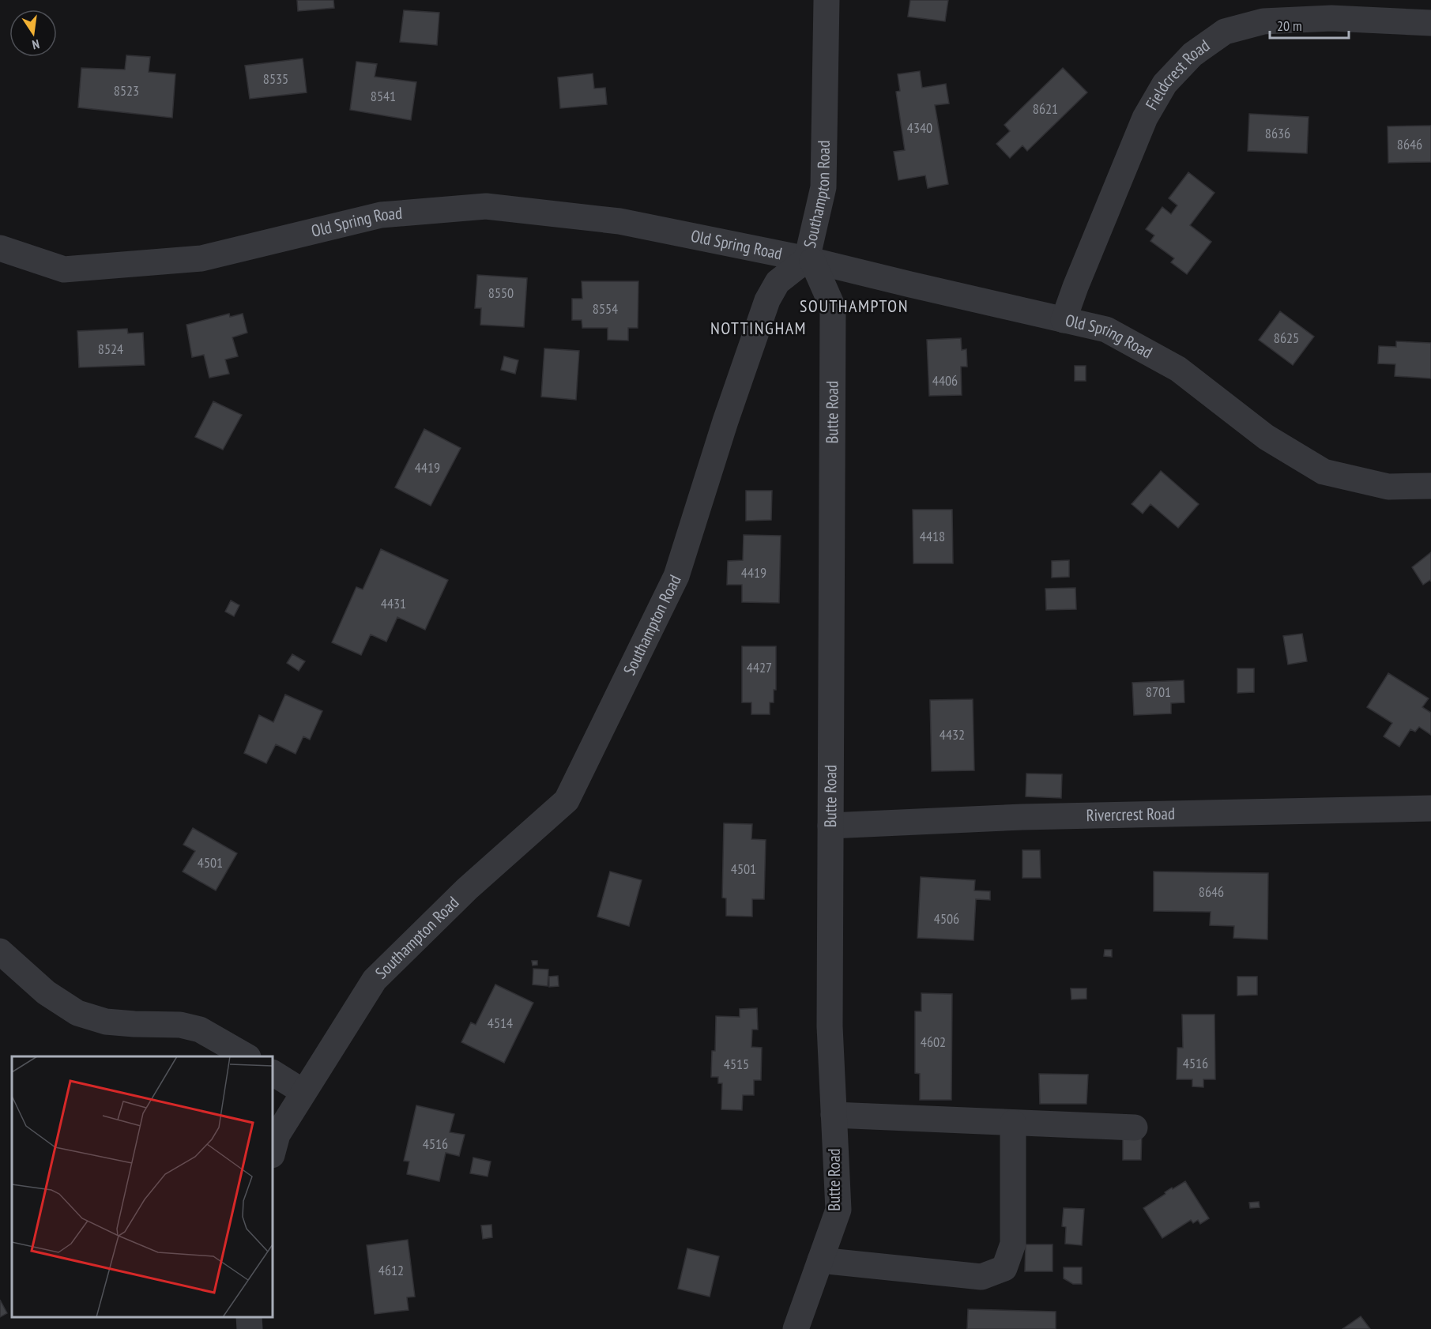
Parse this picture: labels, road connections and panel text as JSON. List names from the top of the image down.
{
  "streets": {
    "street": [
      "Fieldcrest Road",
      "Southampton Road",
      "Old Spring Road",
      "Butte Road",
      "Rivercrest Road"
    ]
  },
  "crossings": [
    ["Fieldcrest Road", "Old Spring Road"],
    ["Southampton Road", "Old Spring Road"],
    ["Southampton Road", "Butte Road"],
    ["Old Spring Road", "Butte Road"],
    ["Butte Road", "Rivercrest Road"]
  ],
  "districts": ["SOUTHAMPTON", "NOTTINGHAM"],
  "house_numbers": [
    "8535",
    "8523",
    "8541",
    "8621",
    "4340",
    "8636",
    "8646",
    "8550",
    "8554",
    "8625",
    "8524",
    "4406",
    "4419",
    "4418",
    "4419",
    "4431",
    "4427",
    "8701",
    "4432",
    "4501",
    "4501",
    "8646",
    "4506",
    "4514",
    "4602",
    "4516",
    "4515",
    "4516",
    "4612"
  ],
  "scale_bar": "20 m",
  "north": "bottom"
}
